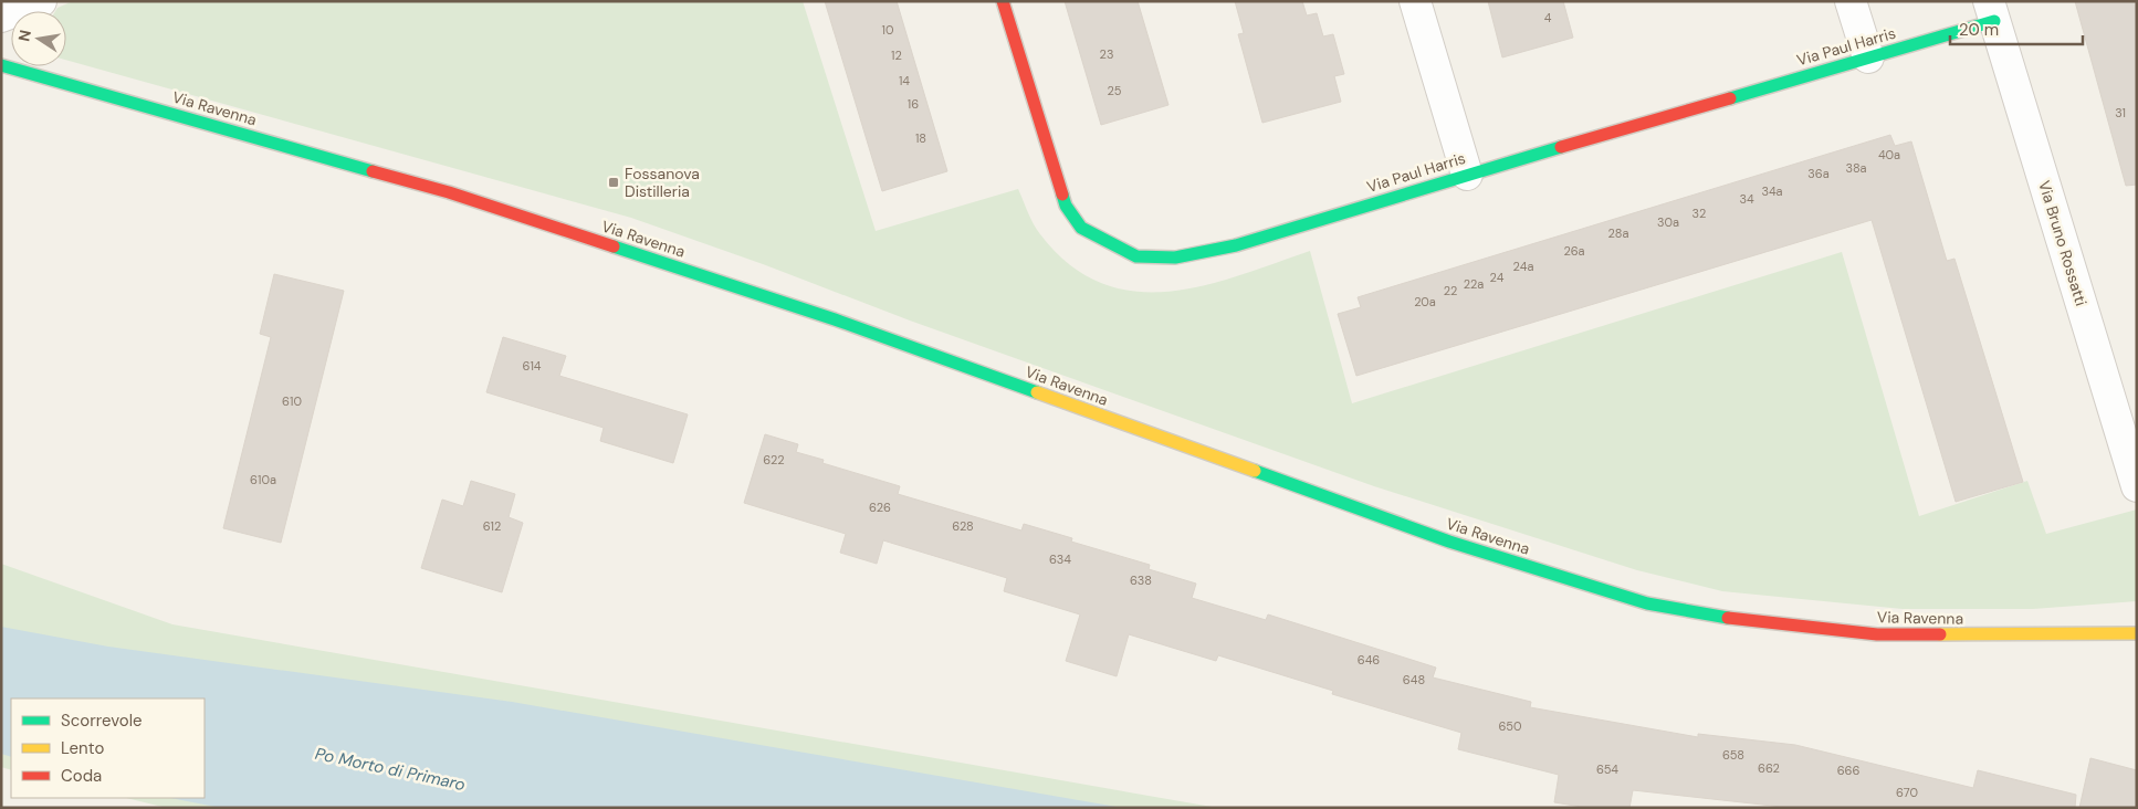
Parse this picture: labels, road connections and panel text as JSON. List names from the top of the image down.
{
  "streets": {
    "main road": ["Via Paul Harris", "Via Ravenna"],
    "street": ["Via Bruno Rossatti"]
  },
  "crossings": [
    ["Via Paul Harris", "Via Bruno Rossatti"]
  ],
  "water": ["Po Morto di Primaro"],
  "places": {
    "transit": ["Fossanova Distilleria"]
  },
  "house_numbers": [
    "4",
    "10",
    "23",
    "12",
    "14",
    "25",
    "16",
    "31",
    "18",
    "40a",
    "38a",
    "36a",
    "34a",
    "34",
    "32",
    "30a",
    "28a",
    "26a",
    "24a",
    "24",
    "22a",
    "22",
    "20a",
    "614",
    "610",
    "622",
    "610a",
    "626",
    "612",
    "628",
    "634",
    "638",
    "646",
    "648",
    "650",
    "658",
    "662",
    "654",
    "666",
    "670"
  ],
  "legend": ["Scorrevole", "Lento", "Coda"],
  "scale_bar": "20 m",
  "north": "left"
}
